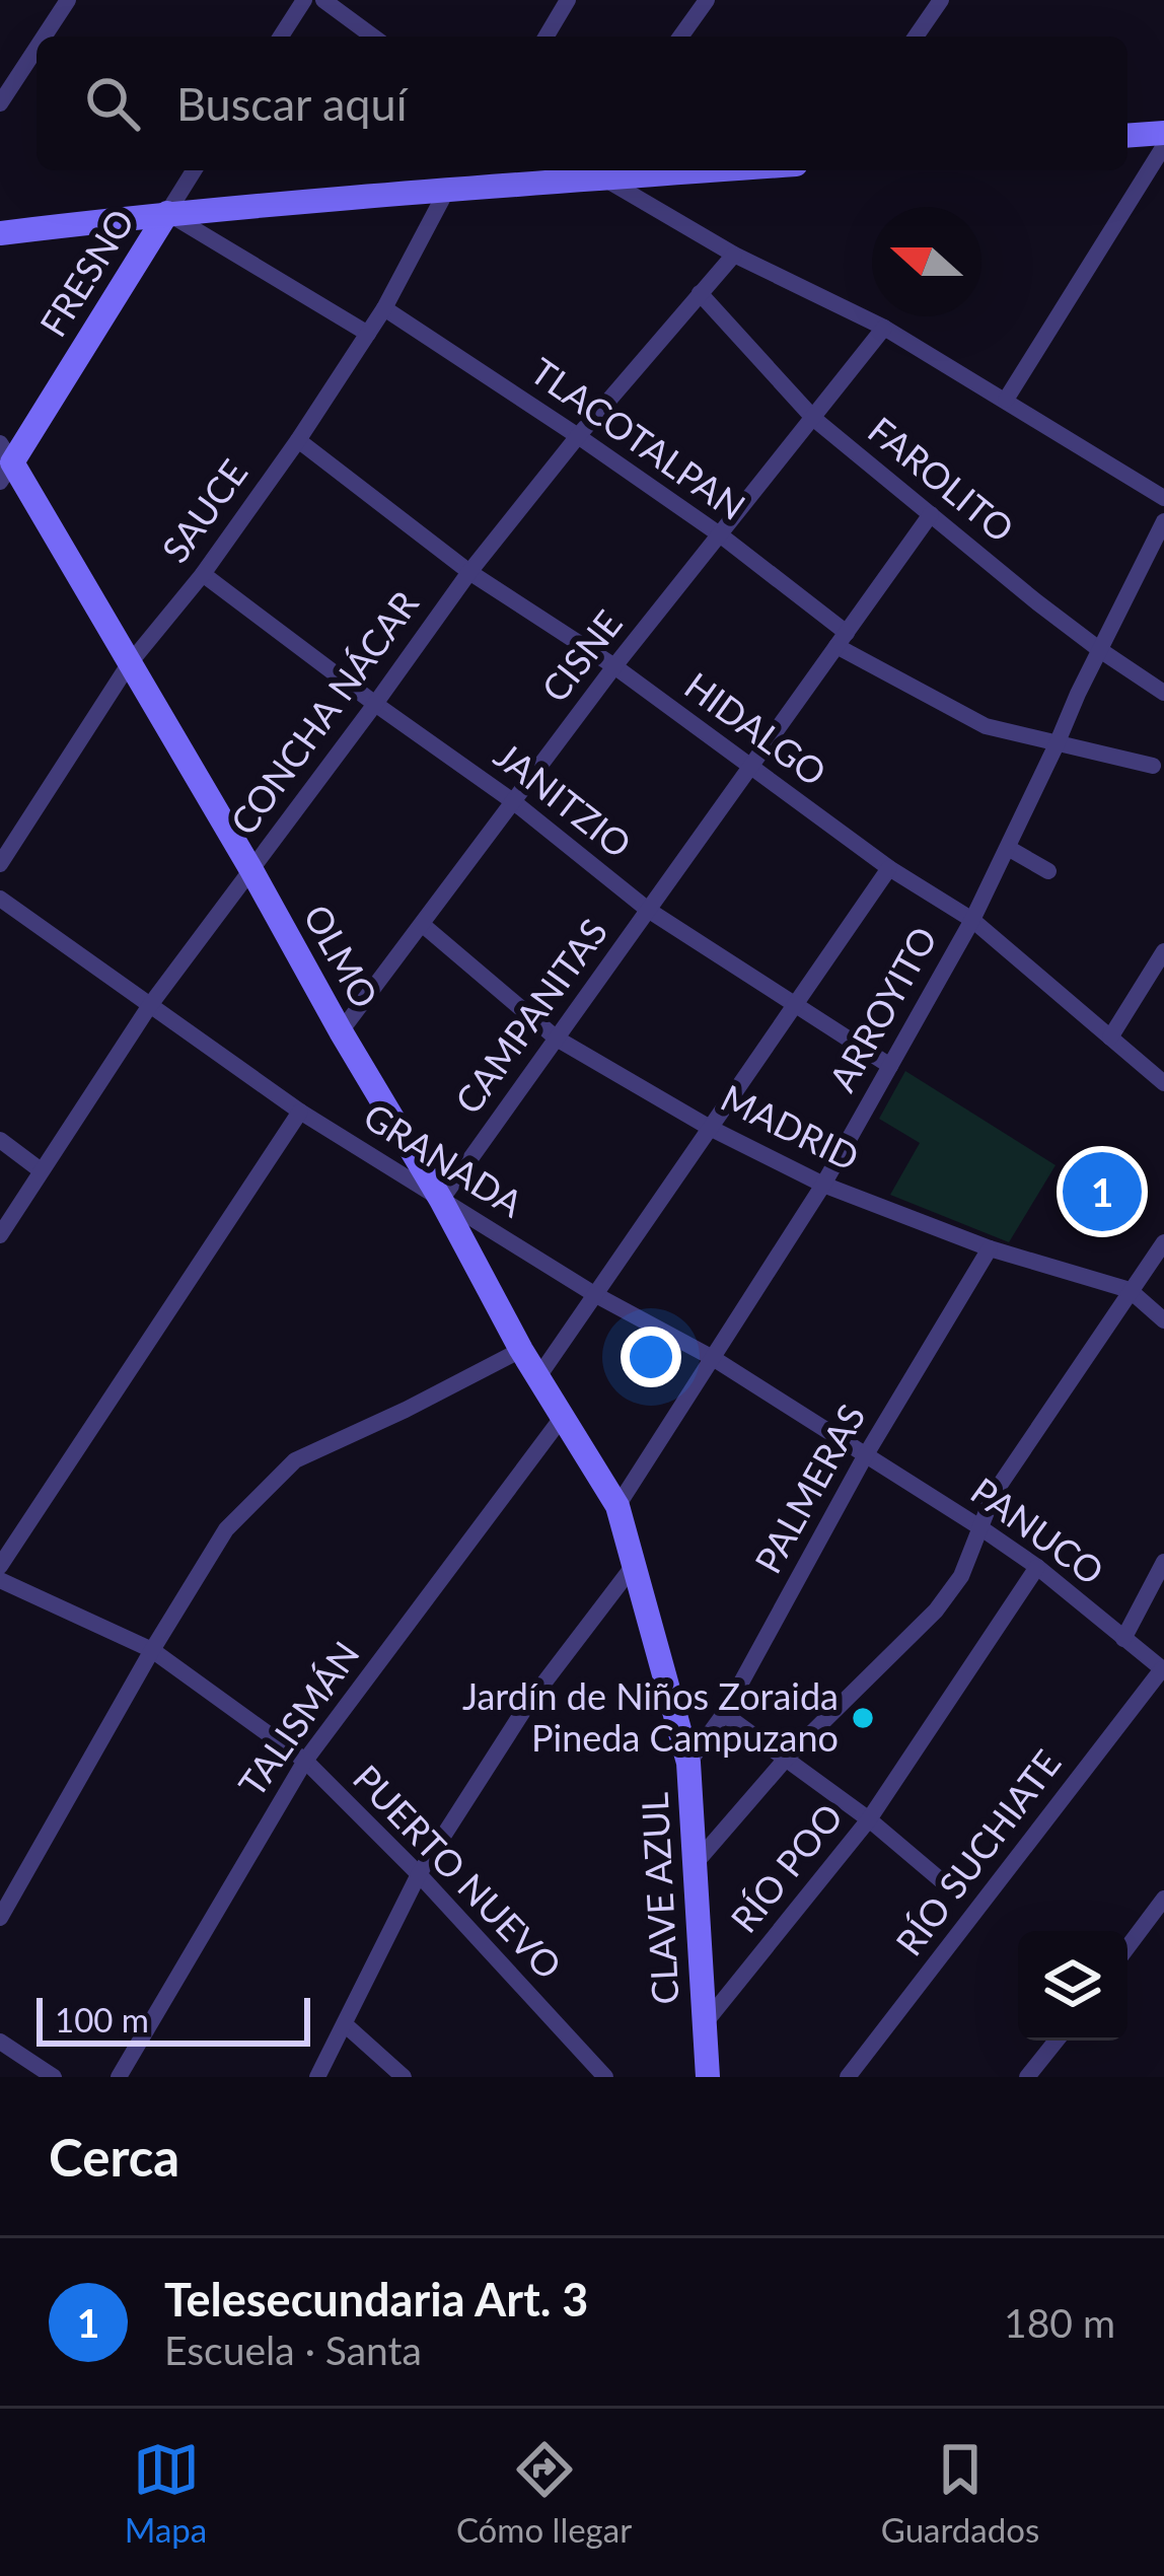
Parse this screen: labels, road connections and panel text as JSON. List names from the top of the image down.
{
  "streets": {
    "main road": ["FRESNO", "OLMO", "CLAVE AZUL"],
    "street": [
      "TLACOTALPAN",
      "FAROLITO",
      "SAUCE",
      "CISNE",
      "CONCHA NÁCAR",
      "HIDALGO",
      "JANITZIO",
      "ARROYITO",
      "CAMPANITAS",
      "MADRID",
      "GRANADA",
      "PALMERAS",
      "PANUCO",
      "TALISMÁN",
      "RÍO SUCHIATE",
      "RÍO POO",
      "PUERTO NUEVO"
    ]
  },
  "crossings": [
    ["FRESNO", "OLMO"],
    ["TLACOTALPAN", "SAUCE"],
    ["TLACOTALPAN", "CISNE"],
    ["TLACOTALPAN", "CONCHA NÁCAR"],
    ["TLACOTALPAN", "ARROYITO"],
    ["TLACOTALPAN", "CAMPANITAS"],
    ["FAROLITO", "CISNE"],
    ["FAROLITO", "CONCHA NÁCAR"],
    ["FAROLITO", "ARROYITO"],
    ["FAROLITO", "CAMPANITAS"],
    ["SAUCE", "HIDALGO"],
    ["SAUCE", "JANITZIO"],
    ["SAUCE", "OLMO"],
    ["CISNE", "HIDALGO"],
    ["CISNE", "JANITZIO"],
    ["CISNE", "OLMO"],
    ["CISNE", "MADRID"],
    ["CONCHA NÁCAR", "HIDALGO"],
    ["CONCHA NÁCAR", "JANITZIO"],
    ["CONCHA NÁCAR", "OLMO"],
    ["CONCHA NÁCAR", "GRANADA"],
    ["HIDALGO", "ARROYITO"],
    ["HIDALGO", "CAMPANITAS"],
    ["JANITZIO", "ARROYITO"],
    ["JANITZIO", "CAMPANITAS"],
    ["OLMO", "ARROYITO"],
    ["OLMO", "CAMPANITAS"],
    ["OLMO", "GRANADA"],
    ["OLMO", "TALISMÁN"],
    ["OLMO", "CLAVE AZUL"],
    ["ARROYITO", "MADRID"],
    ["ARROYITO", "GRANADA"],
    ["ARROYITO", "CLAVE AZUL"],
    ["CAMPANITAS", "MADRID"],
    ["CAMPANITAS", "GRANADA"],
    ["MADRID", "PALMERAS"],
    ["GRANADA", "PALMERAS"],
    ["GRANADA", "PANUCO"],
    ["PALMERAS", "PANUCO"],
    ["PALMERAS", "CLAVE AZUL"],
    ["PANUCO", "RÍO SUCHIATE"],
    ["PANUCO", "RÍO POO"],
    ["TALISMÁN", "PUERTO NUEVO"],
    ["RÍO POO", "CLAVE AZUL"]
  ],
  "places": ["Jardín de Niños Zoraida Pineda Campuzano"],
  "scale_bar": "100 m",
  "north": "left",
  "page": {
    "search": "Buscar aquí",
    "pins": "1",
    "scale": "100 m",
    "heading": "Cerca",
    "list": [
      {
        "mark": "1",
        "name": "Telesecundaria Art. 3",
        "note": "Escuela · Santa",
        "value": "180 m"
      }
    ],
    "nav": ["Mapa", "Cómo llegar", "Guardados"]
  }
}
